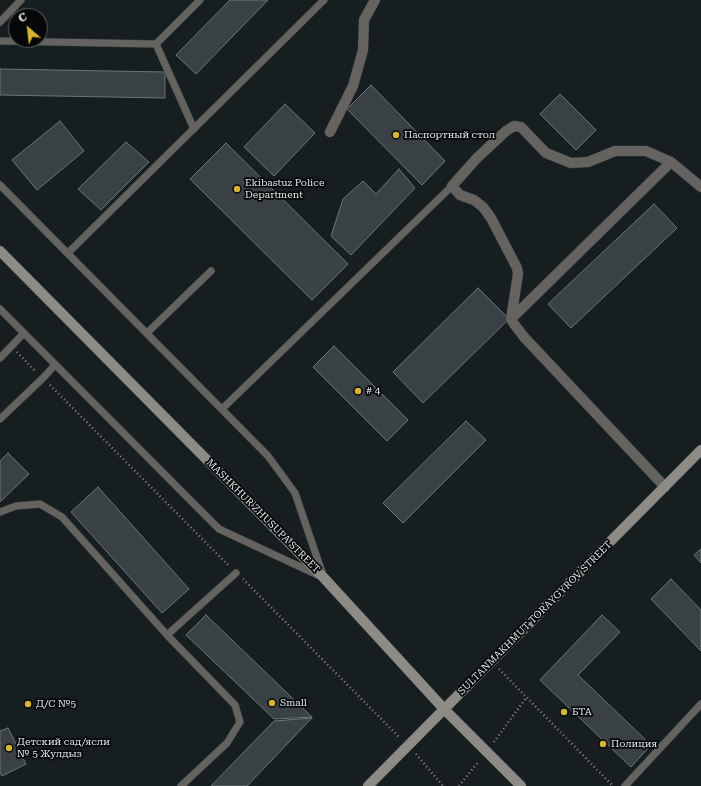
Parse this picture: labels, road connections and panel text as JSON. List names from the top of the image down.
{
  "streets": {
    "main road": ["MASHKHUR ZHUSUPA STREET", "SULTANMAKHMUT TORAYGYROV STREET"]
  },
  "crossings": [
    ["MASHKHUR ZHUSUPA STREET", "SULTANMAKHMUT TORAYGYROV STREET"]
  ],
  "places": [
    "Паспортный стол",
    "Ekibastuz Police Department",
    "# 4",
    "Small",
    "Д/С №5",
    "БТА",
    "Полиция",
    "Детский сад/ясли № 5 Жулдыз"
  ],
  "north": "top left"
}
